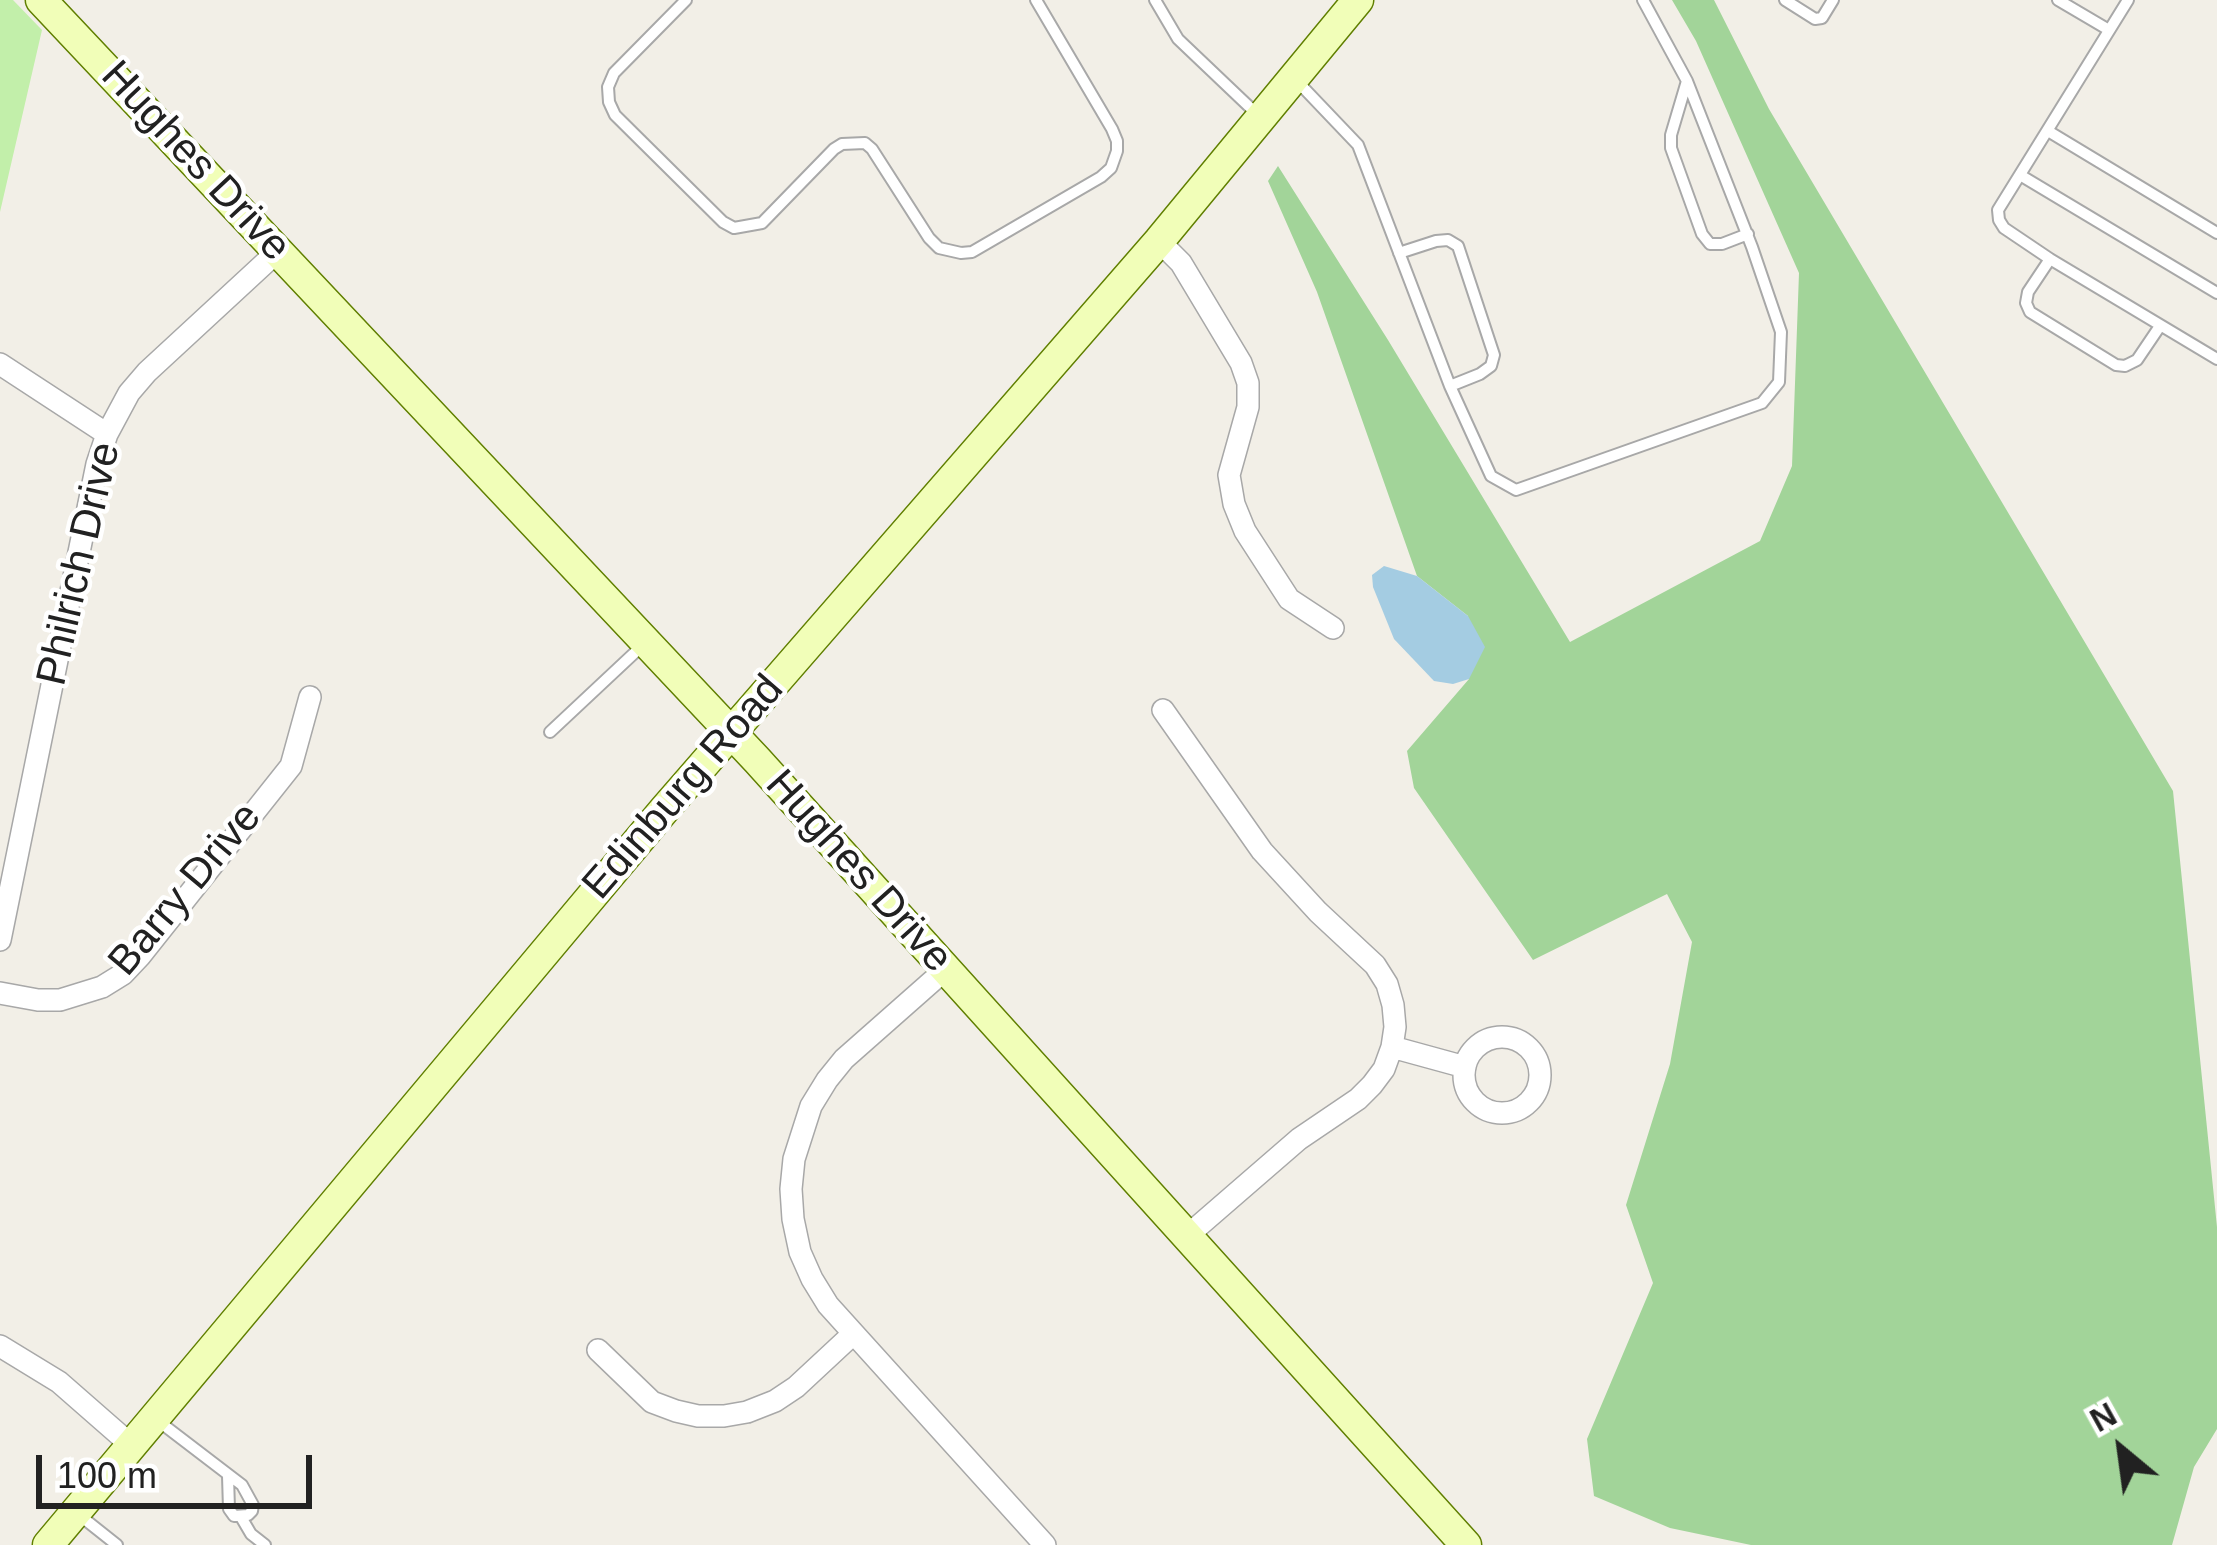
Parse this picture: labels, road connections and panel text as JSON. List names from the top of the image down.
{
  "streets": {
    "street": [
      "Hughes Drive",
      "Philrich Drive",
      "Edinburg Road",
      "Barry Drive"
    ]
  },
  "crossings": [
    ["Hughes Drive", "Philrich Drive"],
    ["Hughes Drive", "Edinburg Road"]
  ],
  "scale_bar": "100 m",
  "north": "top left"
}
